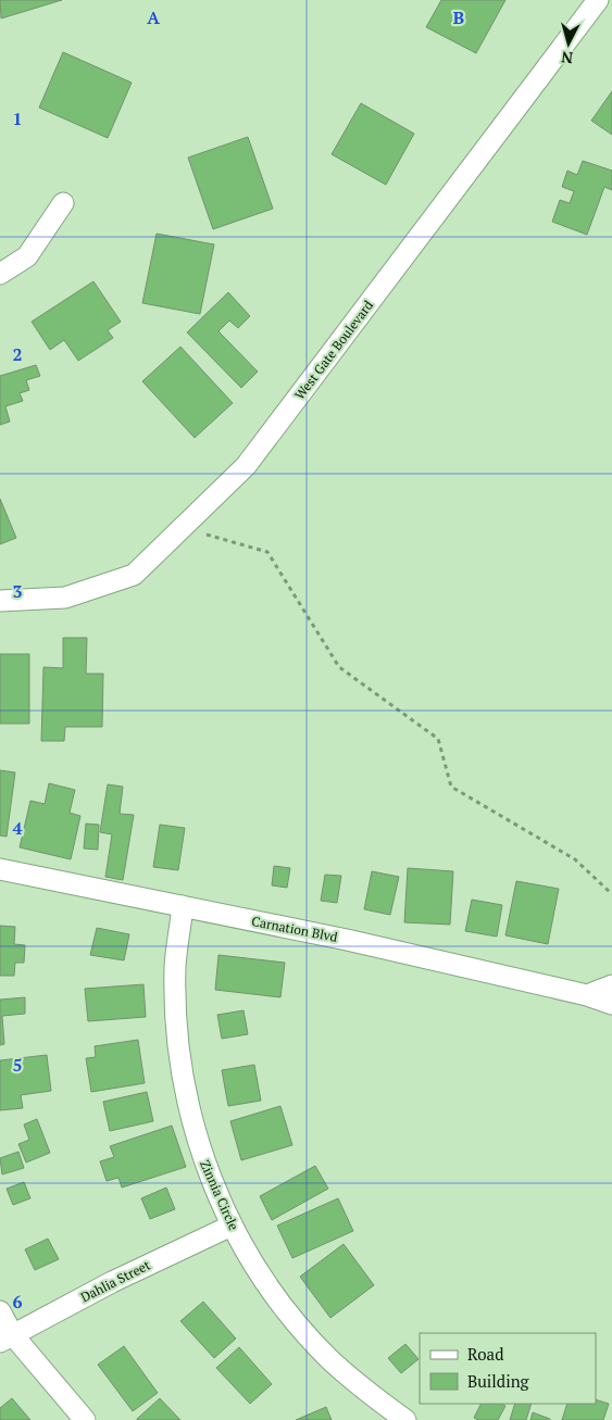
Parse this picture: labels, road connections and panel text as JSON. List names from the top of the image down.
{
  "streets": {
    "street": [
      "West Gate Boulevard",
      "Carnation Blvd",
      "Zinnia Circle",
      "Dahlia Street"
    ]
  },
  "crossings": [
    ["Carnation Blvd", "Zinnia Circle"],
    ["Zinnia Circle", "Dahlia Street"]
  ],
  "legend": ["Road", "Building"],
  "north": "bottom",
  "grid": {
    "columns": ["A", "B"],
    "rows": [
      "1",
      "2",
      "3",
      "4",
      "5",
      "6"
    ]
  }
}
